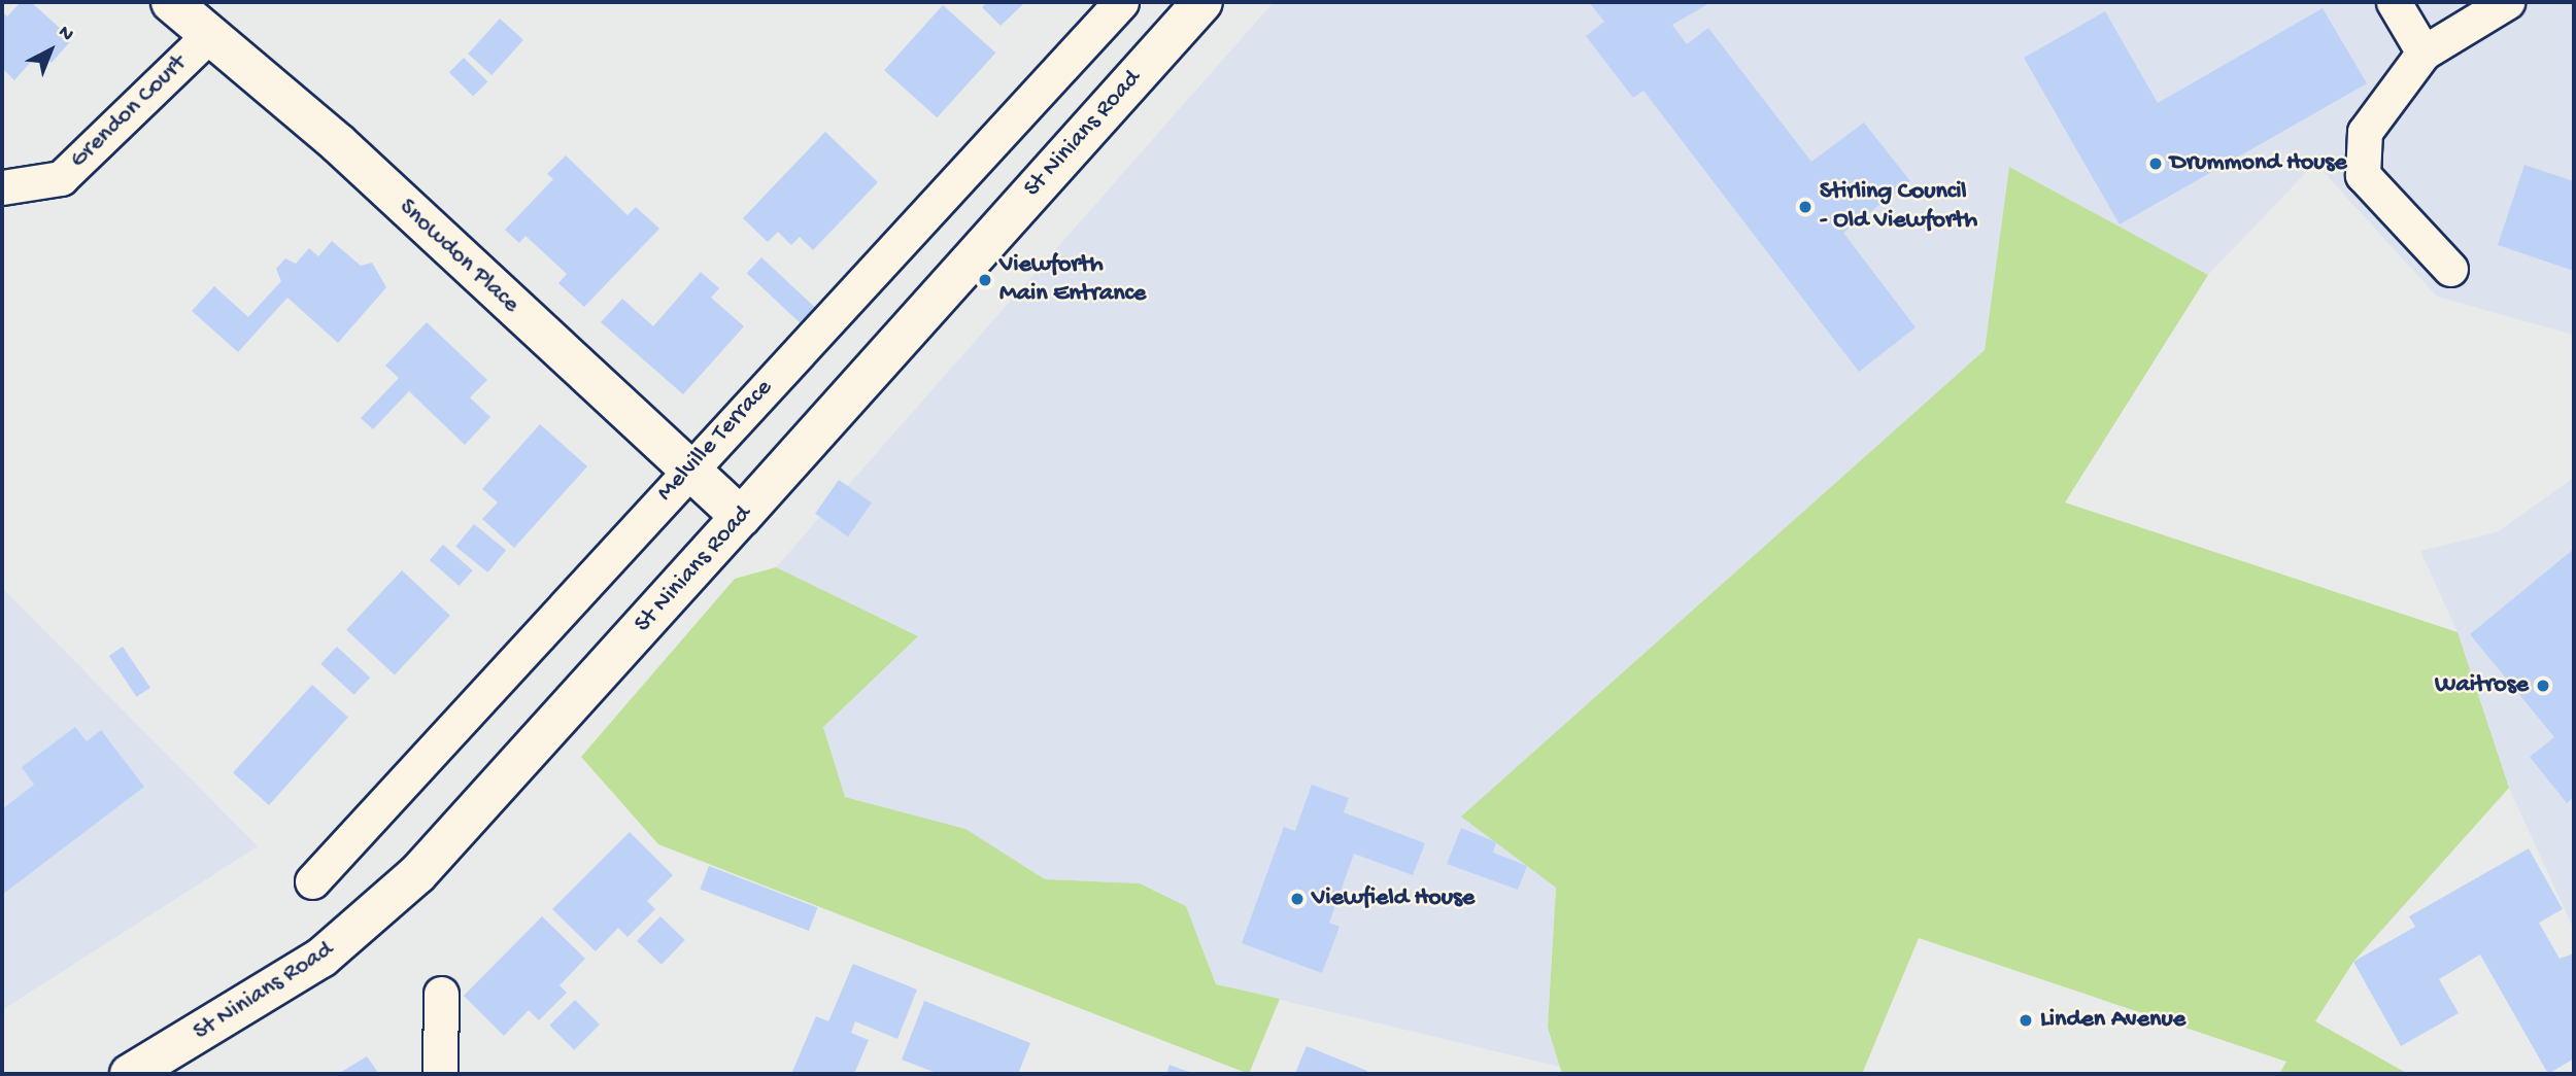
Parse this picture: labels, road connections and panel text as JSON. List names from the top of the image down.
{
  "streets": {
    "main road": ["St Ninians Road", "Snowdon Place"],
    "street": ["Grendon Court", "Melville Terrace"]
  },
  "crossings": [
    ["Grendon Court", "Snowdon Place"],
    ["St Ninians Road", "Snowdon Place"],
    ["Snowdon Place", "Melville Terrace"]
  ],
  "places": [
    "Drummond House",
    "Stirling Council - Old Viewforth",
    "Viewforth Main Entrance",
    "Waitrose",
    "Viewfield House",
    "Linden Avenue"
  ],
  "north": "top right"
}
